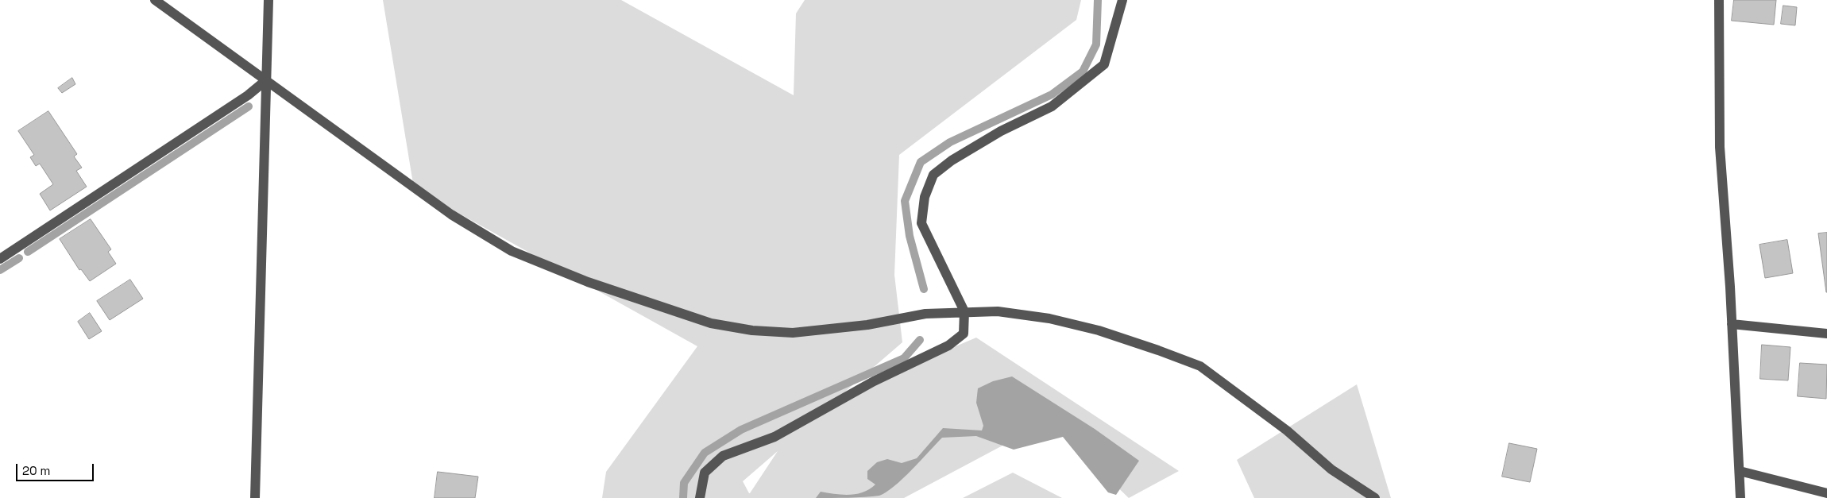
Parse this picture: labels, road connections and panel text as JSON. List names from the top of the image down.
{
  "scale_bar": "20 m"
}
